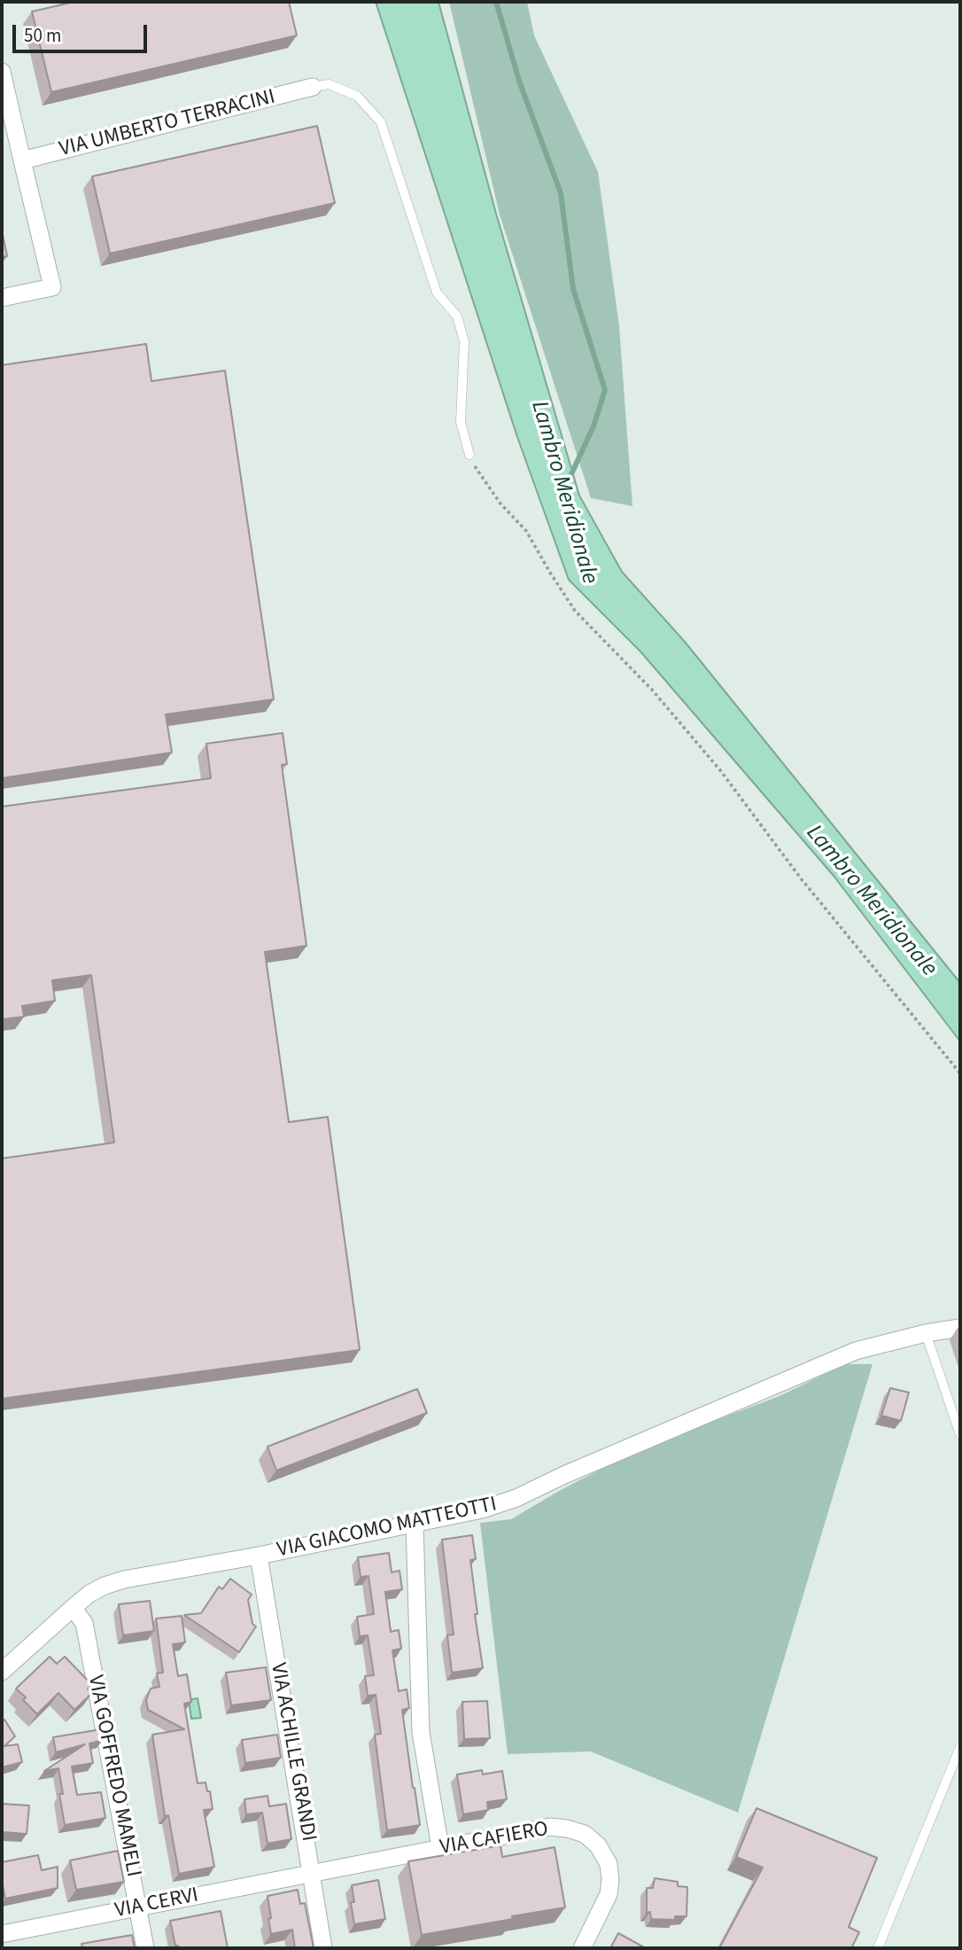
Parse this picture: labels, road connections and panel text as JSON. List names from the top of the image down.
{
  "streets": {
    "street": [
      "VIA UMBERTO TERRACINI",
      "VIA GIACOMO MATTEOTTI",
      "VIA ACHILLE GRANDI",
      "VIA GOFFREDO MAMELI",
      "VIA CAFIERO",
      "VIA CERVI"
    ]
  },
  "crossings": [
    ["VIA GIACOMO MATTEOTTI", "VIA ACHILLE GRANDI"],
    ["VIA GIACOMO MATTEOTTI", "VIA GOFFREDO MAMELI"],
    ["VIA ACHILLE GRANDI", "VIA CAFIERO"],
    ["VIA ACHILLE GRANDI", "VIA CERVI"],
    ["VIA GOFFREDO MAMELI", "VIA CERVI"],
    ["VIA CAFIERO", "VIA CERVI"]
  ],
  "water": ["Lambro Meridionale"],
  "scale_bar": "50 m"
}
